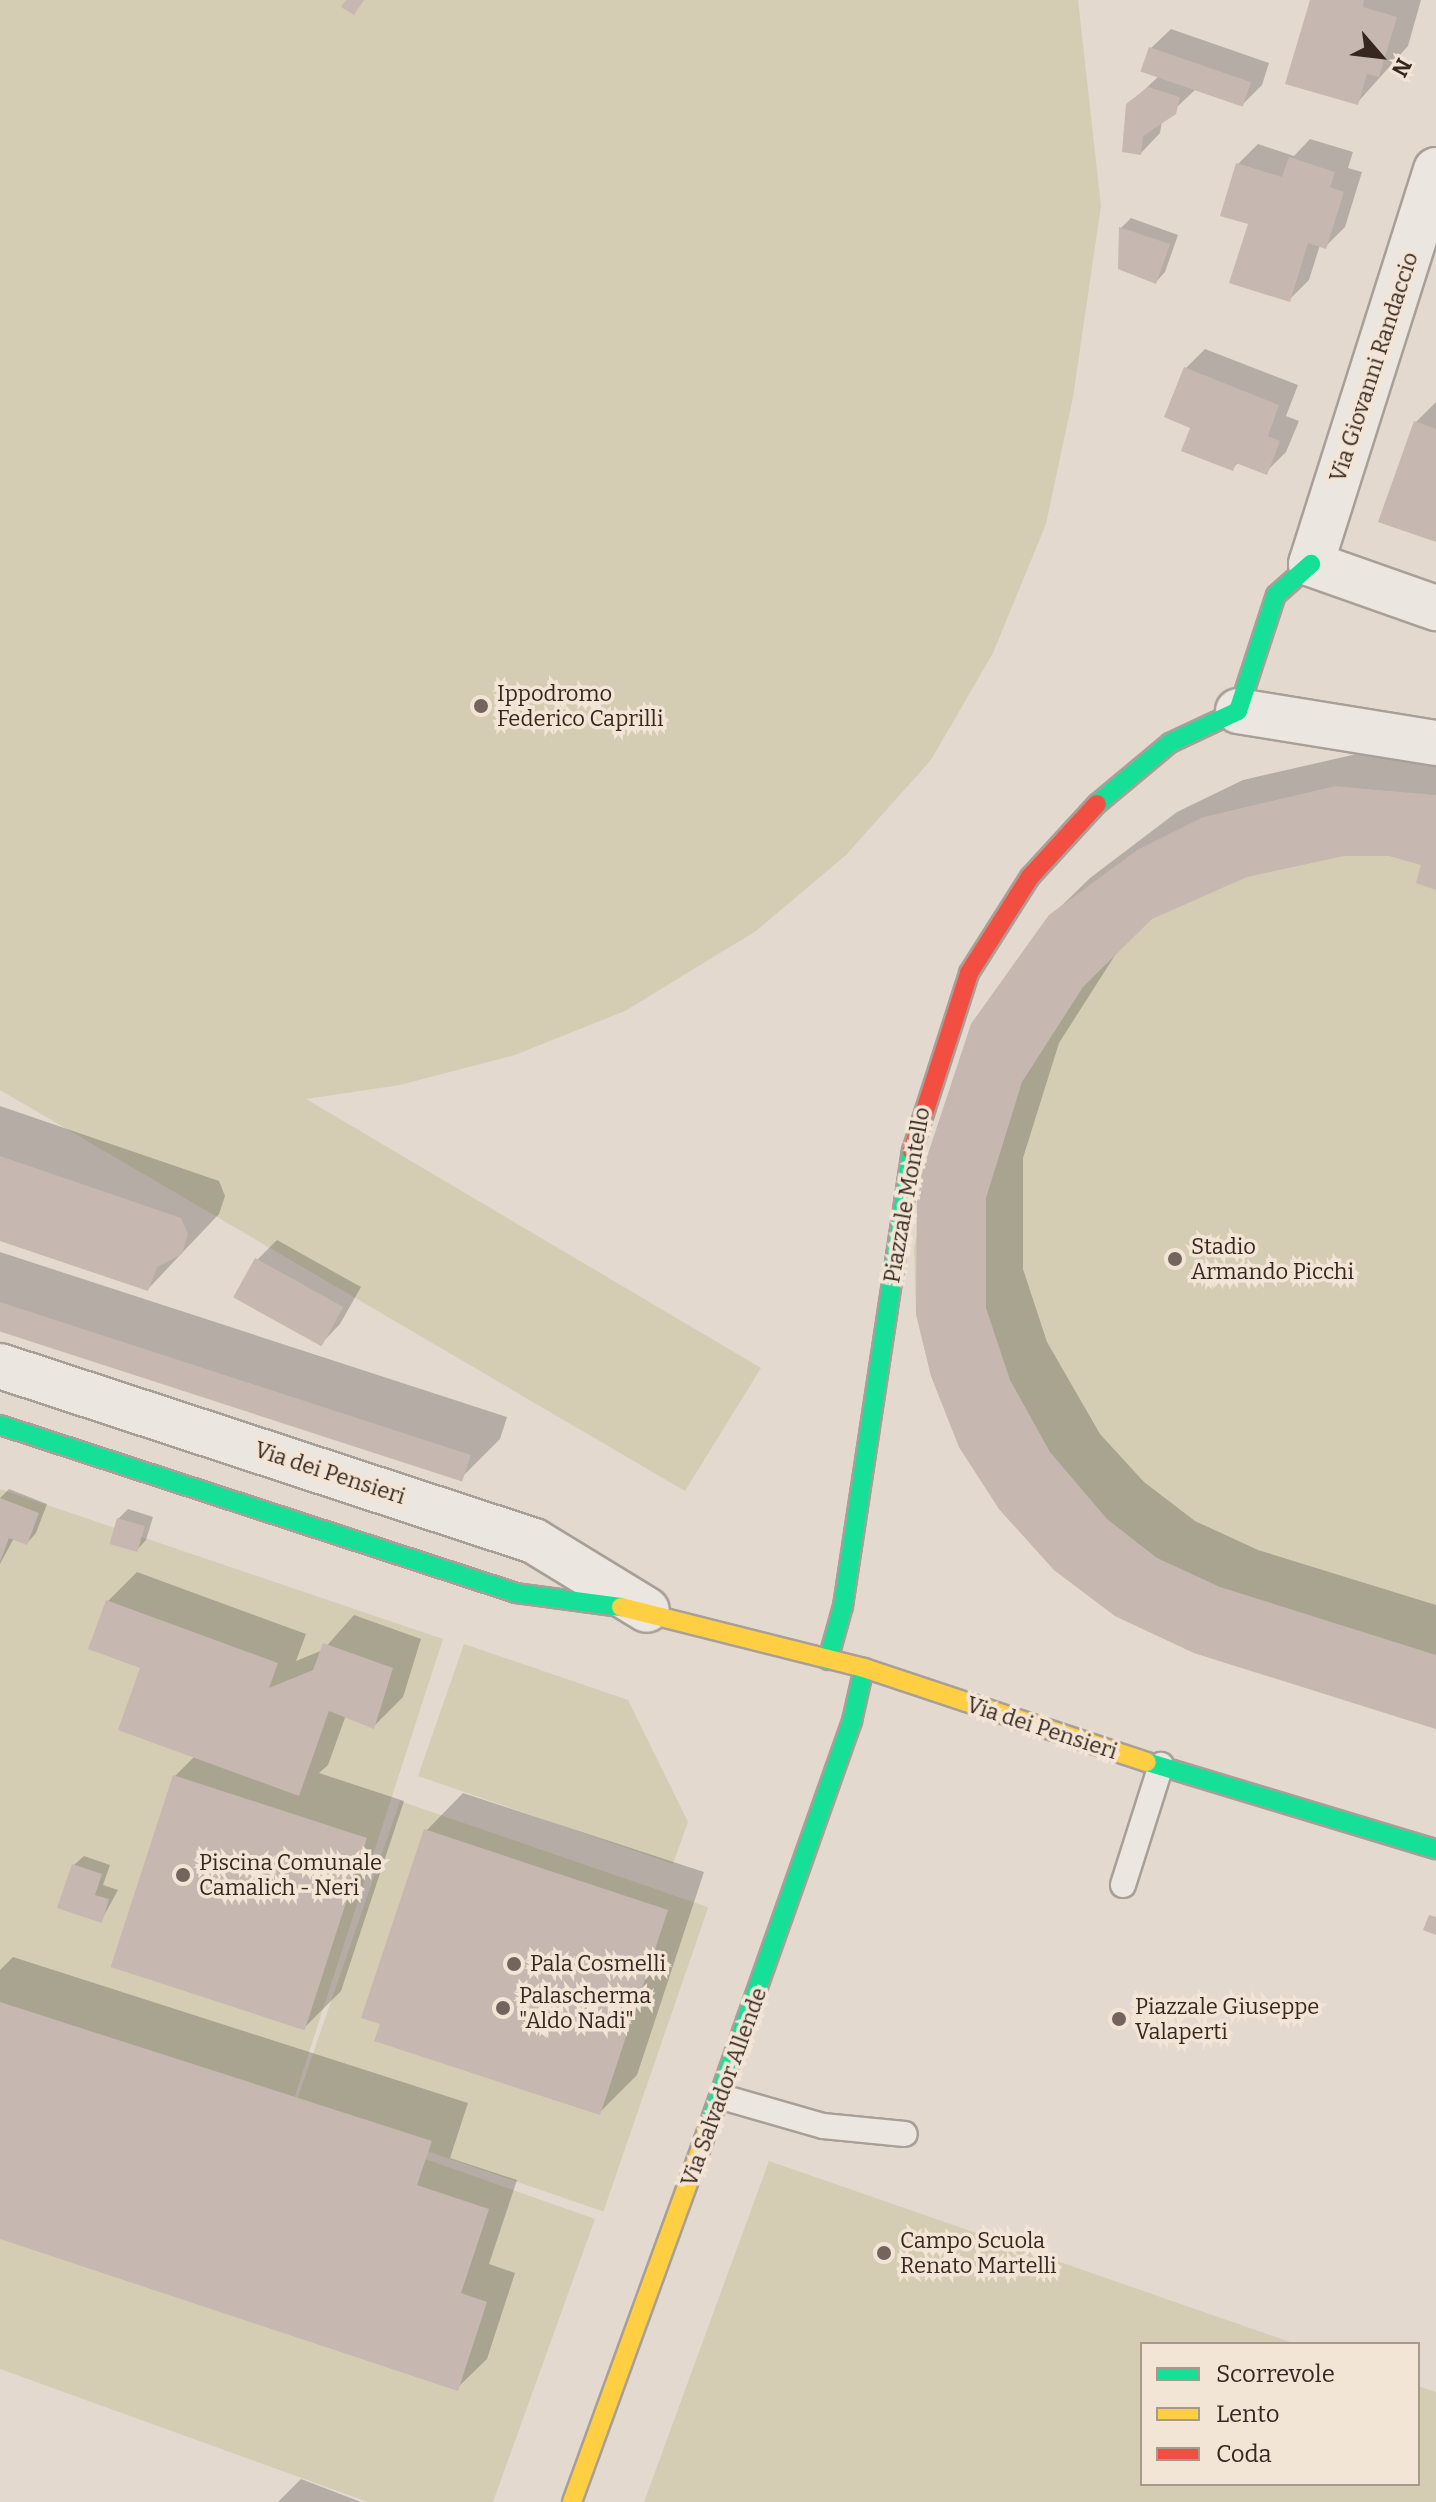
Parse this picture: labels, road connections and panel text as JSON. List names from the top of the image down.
{
  "streets": {
    "street": [
      "Via Giovanni Randaccio",
      "Piazzale Montello",
      "Via dei Pensieri",
      "Via Salvador Allende"
    ]
  },
  "crossings": [
    ["Piazzale Montello", "Via dei Pensieri"],
    ["Via dei Pensieri", "Via Salvador Allende"]
  ],
  "places": [
    "Ippodromo Federico Caprilli",
    "Stadio Armando Picchi",
    "Piscina Comunale Camalich - Neri",
    "Pala Cosmelli",
    "Palascherma \"Aldo Nadi\"",
    "Piazzale Giuseppe Valaperti",
    "Campo Scuola Renato Martelli"
  ],
  "legend": ["Scorrevole", "Lento", "Coda"],
  "north": "bottom right"
}
